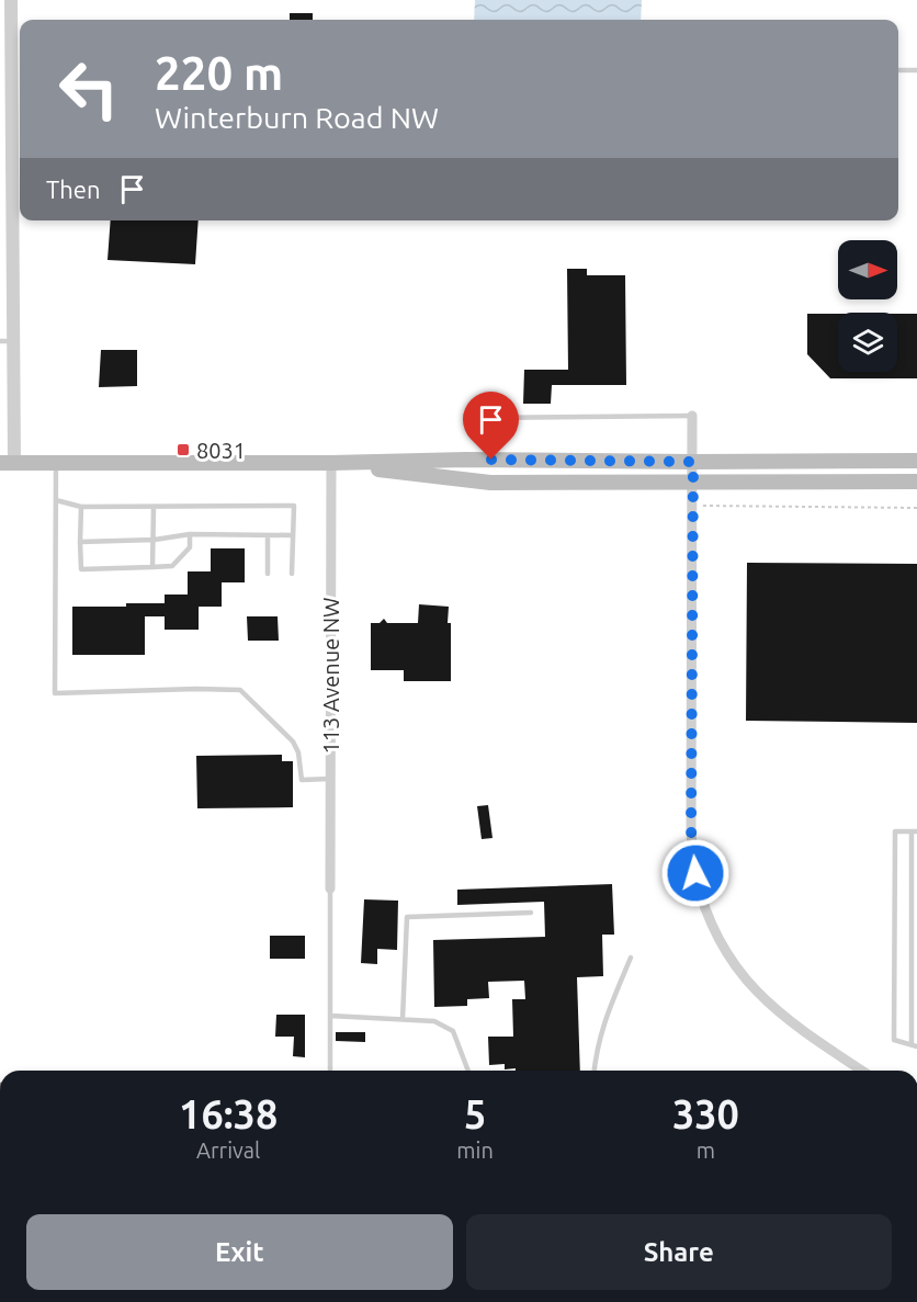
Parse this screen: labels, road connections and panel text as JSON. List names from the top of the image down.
{
  "streets": {
    "street": ["113 Avenue NW"]
  },
  "places": {
    "transit": ["8031"]
  },
  "north": "right",
  "page": {
    "turn": ["220 m", "Winterburn Road NW"],
    "then": "Then",
    "eta": [
      "16:38",
      "Arrival",
      "5",
      "min",
      "330",
      "m"
    ],
    "buttons": ["Exit", "Share"]
  }
}
